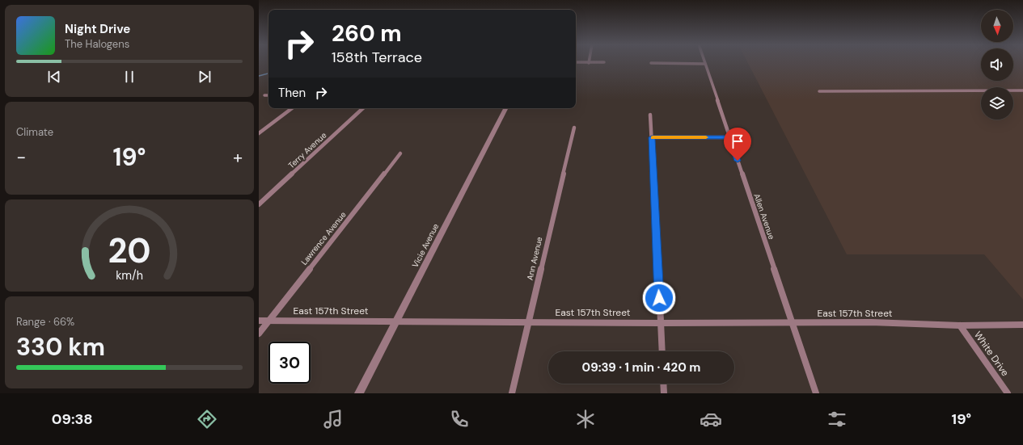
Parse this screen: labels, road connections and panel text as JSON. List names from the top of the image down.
{
  "streets": {
    "street": [
      "Terry Avenue",
      "Allen Avenue",
      "Lawrence Avenue",
      "Vicie Avenue",
      "Ann Avenue",
      "East 157th Street",
      "White Drive"
    ]
  },
  "crossings": [
    ["Allen Avenue", "East 157th Street"],
    ["Lawrence Avenue", "East 157th Street"],
    ["Vicie Avenue", "East 157th Street"],
    ["Ann Avenue", "East 157th Street"],
    ["East 157th Street", "White Drive"]
  ],
  "north": "bottom",
  "page": {
    "turn": ["260 m", "158th Terrace"],
    "song": ["Night Drive", "The Halogens"],
    "then": "Then",
    "tile": [
      "Climate",
      ["Range · 66%", "330 km"]
    ],
    "heat": ["−", "19°", "+"],
    "limit": "30",
    "trip": "09:39 · 1 min · 420 m",
    "tabs": ["09:38", "19°"],
    "gauge": ["20", "km/h"]
  }
}
